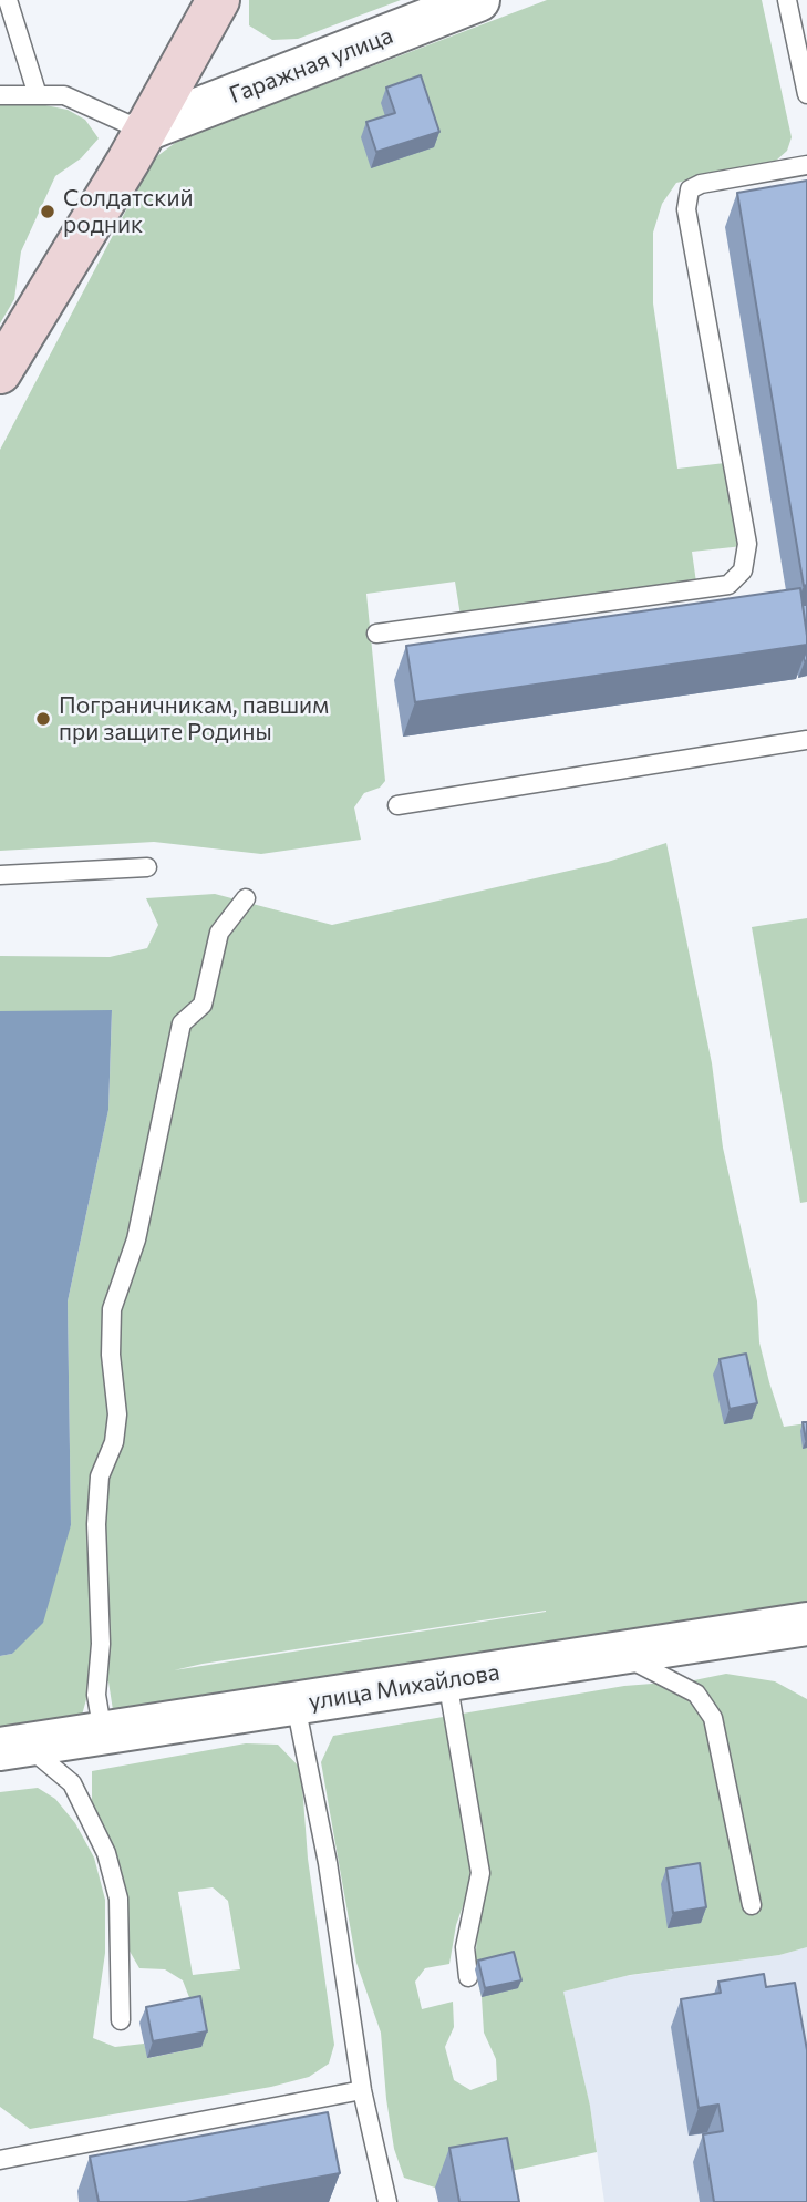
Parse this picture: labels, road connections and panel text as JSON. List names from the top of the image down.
{
  "streets": {
    "street": ["Гаражная улица", "улица Михайлова"]
  },
  "places": ["Солдатский родник", "Пограничникам, павшим при защите Родины"]
}
